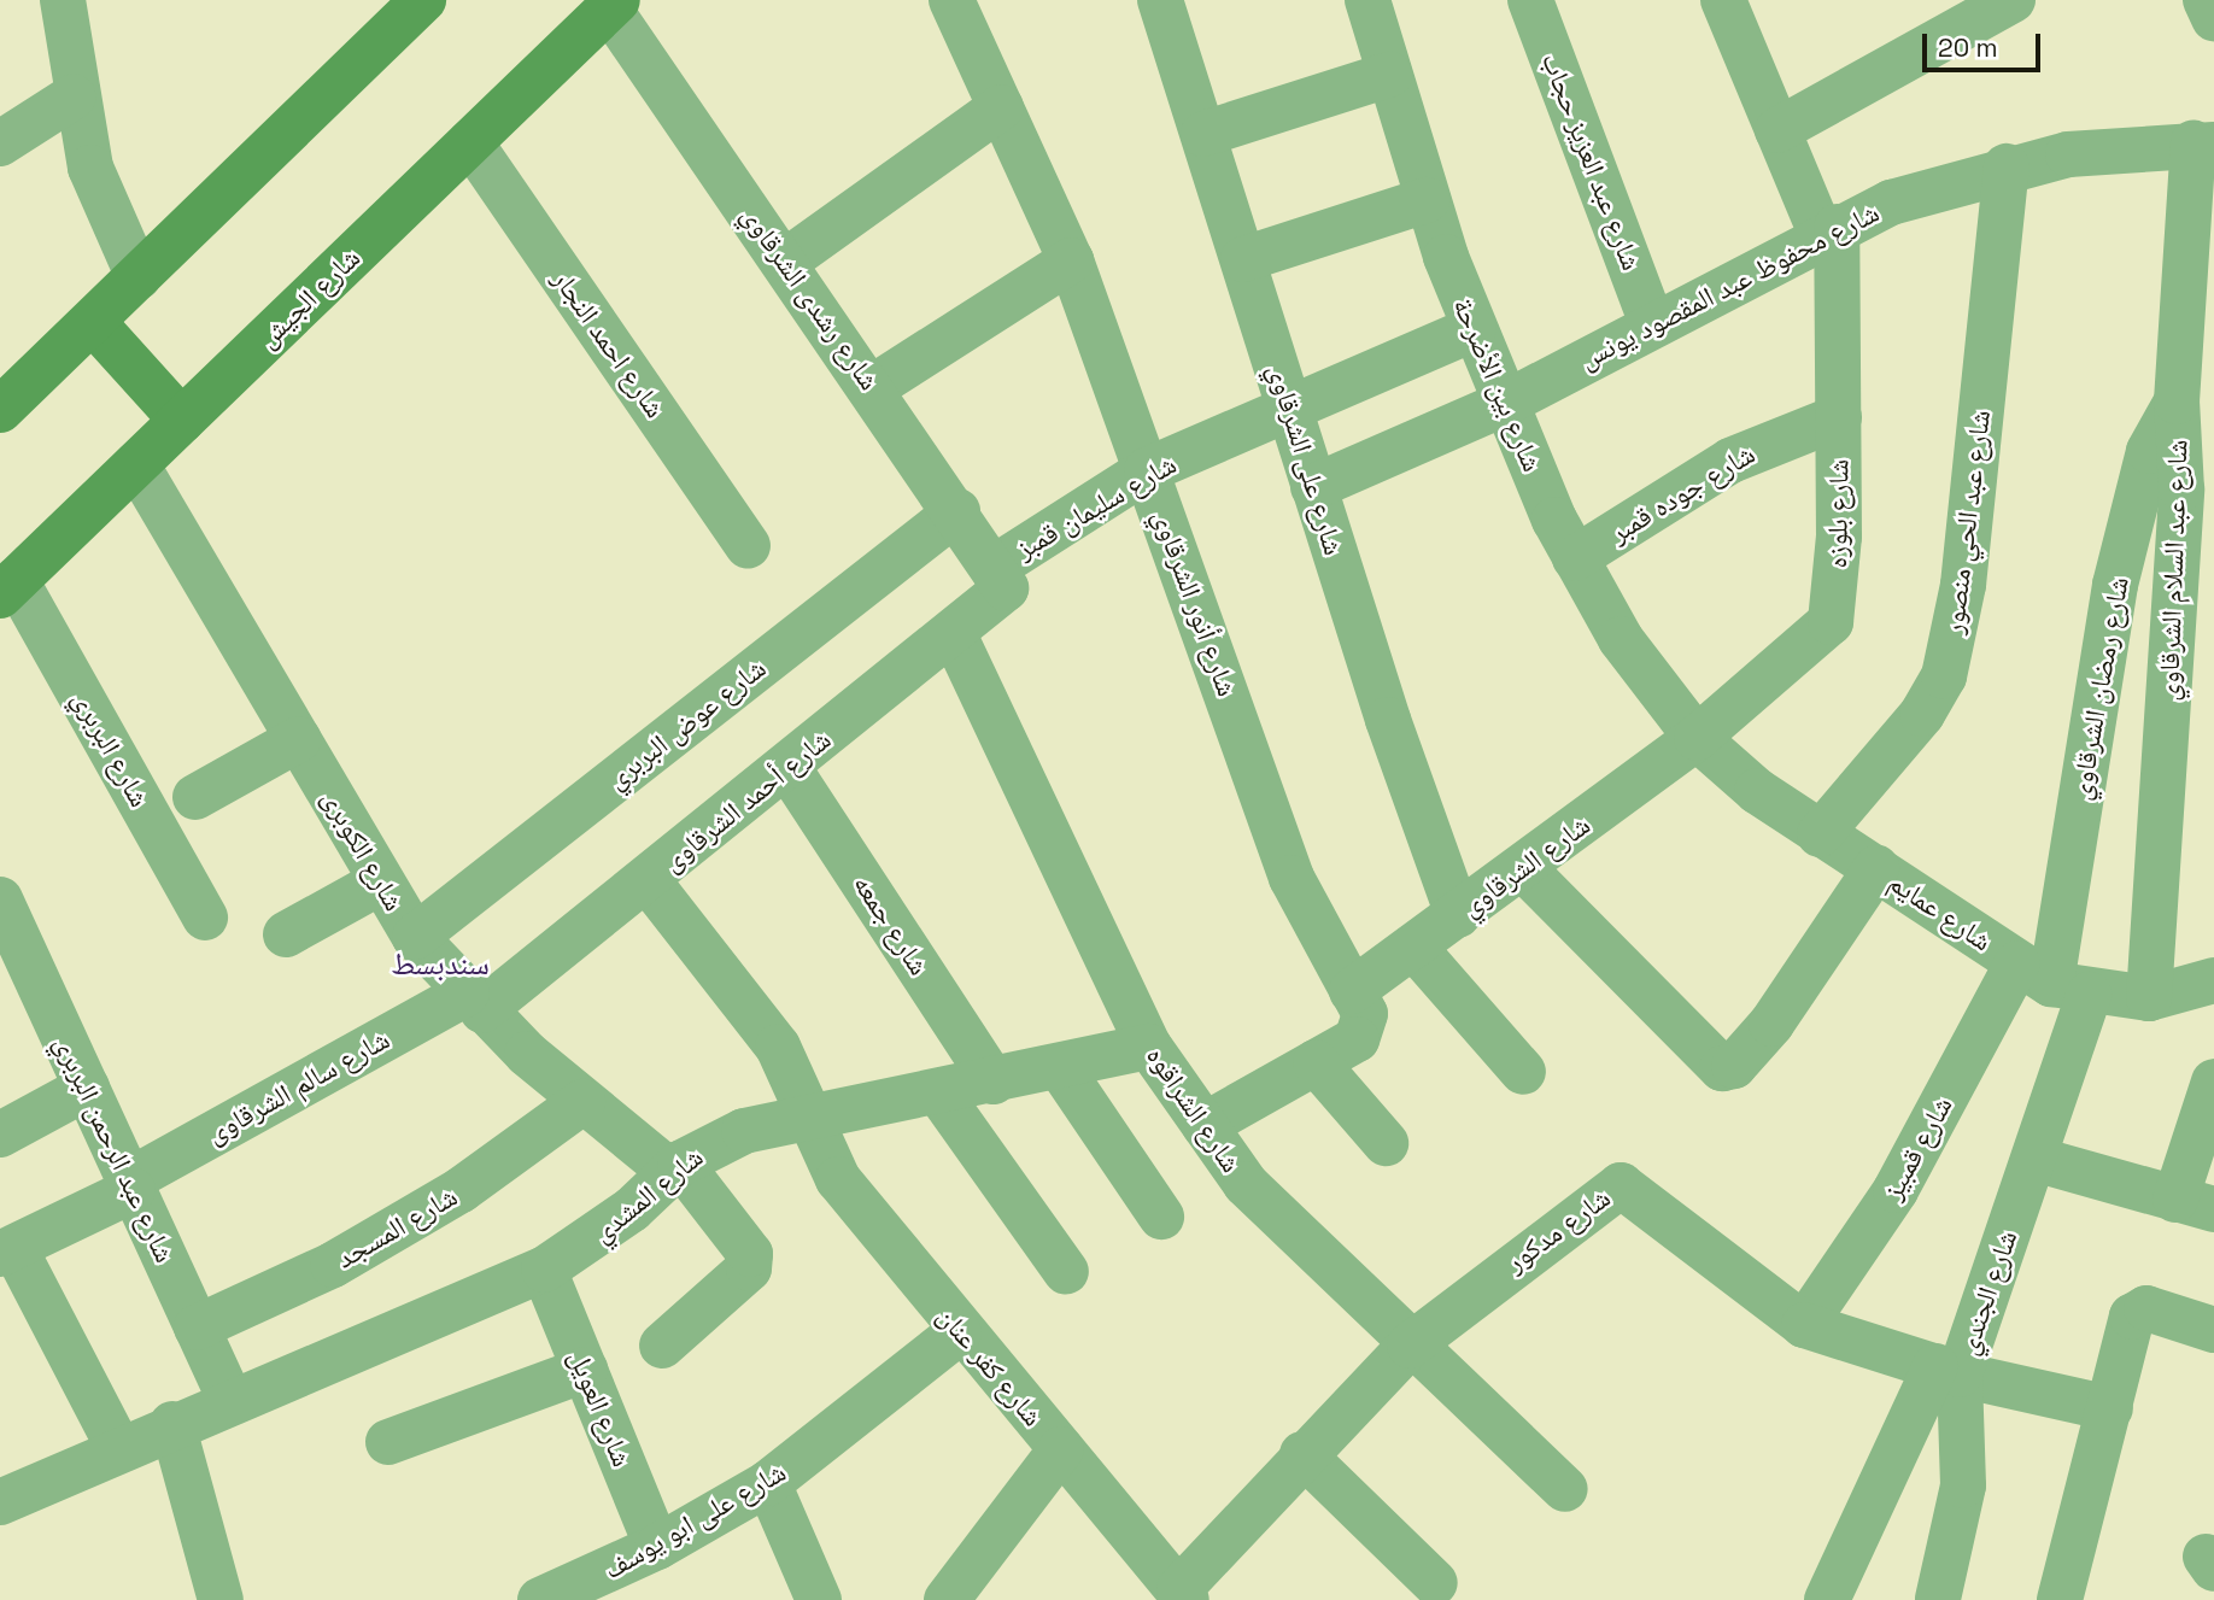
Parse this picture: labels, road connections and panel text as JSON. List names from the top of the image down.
{
  "streets": {
    "main road": ["شارع الجيش"],
    "street": [
      "شارع عبد العزيز حجاب",
      "شارع محفوظ عبد المقصود يونس",
      "شارع رشدى الشرقاوي",
      "شارع احمد النجار",
      "شارع بين الأضرحة",
      "شارع على الشرقاوي",
      "شارع جوده قمبر",
      "شارع سليمان قمبز",
      "شارع بلوزه",
      "شارع عبد الحي منصور",
      "شارع عبد السلام الشرقاوي",
      "شارع أنور الشرقاوي",
      "شارع رمضان الشرقاوي",
      "شارع عوض البربري",
      "شارع البربري",
      "شارع أحمد الشرقاوى",
      "شارع الكوبرى",
      "شارع الشرقاوي",
      "شارع عمايم",
      "شارع جمعه",
      "شارع سالم الشرقاوى",
      "شارع الشراقوه",
      "شارع قمبيز",
      "شارع عبد الرحمن البربري",
      "شارع المشدي",
      "شارع المسجد",
      "شارع مدكور",
      "شارع الجندي",
      "شارع كفر عنان",
      "شارع العويل",
      "شارع على ابو يوسف"
    ]
  },
  "crossings": [
    ["شارع عبد العزيز حجاب", "شارع محفوظ عبد المقصود يونس"],
    ["شارع محفوظ عبد المقصود يونس", "شارع بين الأضرحة"],
    ["شارع محفوظ عبد المقصود يونس", "شارع على الشرقاوي"],
    ["شارع محفوظ عبد المقصود يونس", "شارع بلوزه"],
    ["شارع محفوظ عبد المقصود يونس", "شارع عبد الحي منصور"],
    ["شارع محفوظ عبد المقصود يونس", "شارع عبد السلام الشرقاوي"],
    ["شارع الجيش", "شارع رشدى الشرقاوي"],
    ["شارع الجيش", "شارع احمد النجار"],
    ["شارع الجيش", "شارع البربري"],
    ["شارع الجيش", "شارع الكوبرى"],
    ["شارع رشدى الشرقاوي", "شارع سليمان قمبز"],
    ["شارع رشدى الشرقاوي", "شارع عوض البربري"],
    ["شارع رشدى الشرقاوي", "شارع أحمد الشرقاوى"],
    ["شارع بين الأضرحة", "شارع جوده قمبر"],
    ["شارع بين الأضرحة", "شارع سليمان قمبز"],
    ["شارع بين الأضرحة", "شارع بلوزه"],
    ["شارع بين الأضرحة", "شارع الشرقاوي"],
    ["شارع بين الأضرحة", "شارع عمايم"],
    ["شارع على الشرقاوي", "شارع سليمان قمبز"],
    ["شارع على الشرقاوي", "شارع الشرقاوي"],
    ["شارع جوده قمبر", "شارع بلوزه"],
    ["شارع سليمان قمبز", "شارع أنور الشرقاوي"],
    ["شارع سليمان قمبز", "شارع أحمد الشرقاوى"],
    ["شارع بلوزه", "شارع الشرقاوي"],
    ["شارع بلوزه", "شارع عمايم"],
    ["شارع عبد الحي منصور", "شارع عمايم"],
    ["شارع عبد السلام الشرقاوي", "شارع رمضان الشرقاوي"],
    ["شارع أنور الشرقاوي", "شارع الشرقاوي"],
    ["شارع أنور الشرقاوي", "شارع الشراقوه"],
    ["شارع رمضان الشرقاوي", "شارع عمايم"],
    ["شارع رمضان الشرقاوي", "شارع قمبيز"],
    ["شارع رمضان الشرقاوي", "شارع الجندي"],
    ["شارع عوض البربري", "شارع الكوبرى"],
    ["شارع أحمد الشرقاوى", "شارع الكوبرى"],
    ["شارع أحمد الشرقاوى", "شارع جمعه"],
    ["شارع أحمد الشرقاوى", "شارع سالم الشرقاوى"],
    ["شارع أحمد الشرقاوى", "شارع الشراقوه"],
    ["شارع أحمد الشرقاوى", "شارع كفر عنان"],
    ["شارع الكوبرى", "شارع سالم الشرقاوى"],
    ["شارع الكوبرى", "شارع المشدي"],
    ["شارع الكوبرى", "شارع المسجد"],
    ["شارع الشرقاوي", "شارع عمايم"],
    ["شارع عمايم", "شارع قمبيز"],
    ["شارع عمايم", "شارع الجندي"],
    ["شارع جمعه", "شارع المشدي"],
    ["شارع سالم الشرقاوى", "شارع عبد الرحمن البربري"],
    ["شارع الشراقوه", "شارع المشدي"],
    ["شارع الشراقوه", "شارع مدكور"],
    ["شارع قمبيز", "شارع مدكور"],
    ["شارع قمبيز", "شارع الجندي"],
    ["شارع عبد الرحمن البربري", "شارع المشدي"],
    ["شارع عبد الرحمن البربري", "شارع المسجد"],
    ["شارع المشدي", "شارع كفر عنان"],
    ["شارع المشدي", "شارع العويل"],
    ["شارع مدكور", "شارع الجندي"],
    ["شارع مدكور", "شارع كفر عنان"],
    ["شارع كفر عنان", "شارع على ابو يوسف"],
    ["شارع العويل", "شارع على ابو يوسف"]
  ],
  "districts": ["سندبسط"],
  "scale_bar": "20 m"
}
